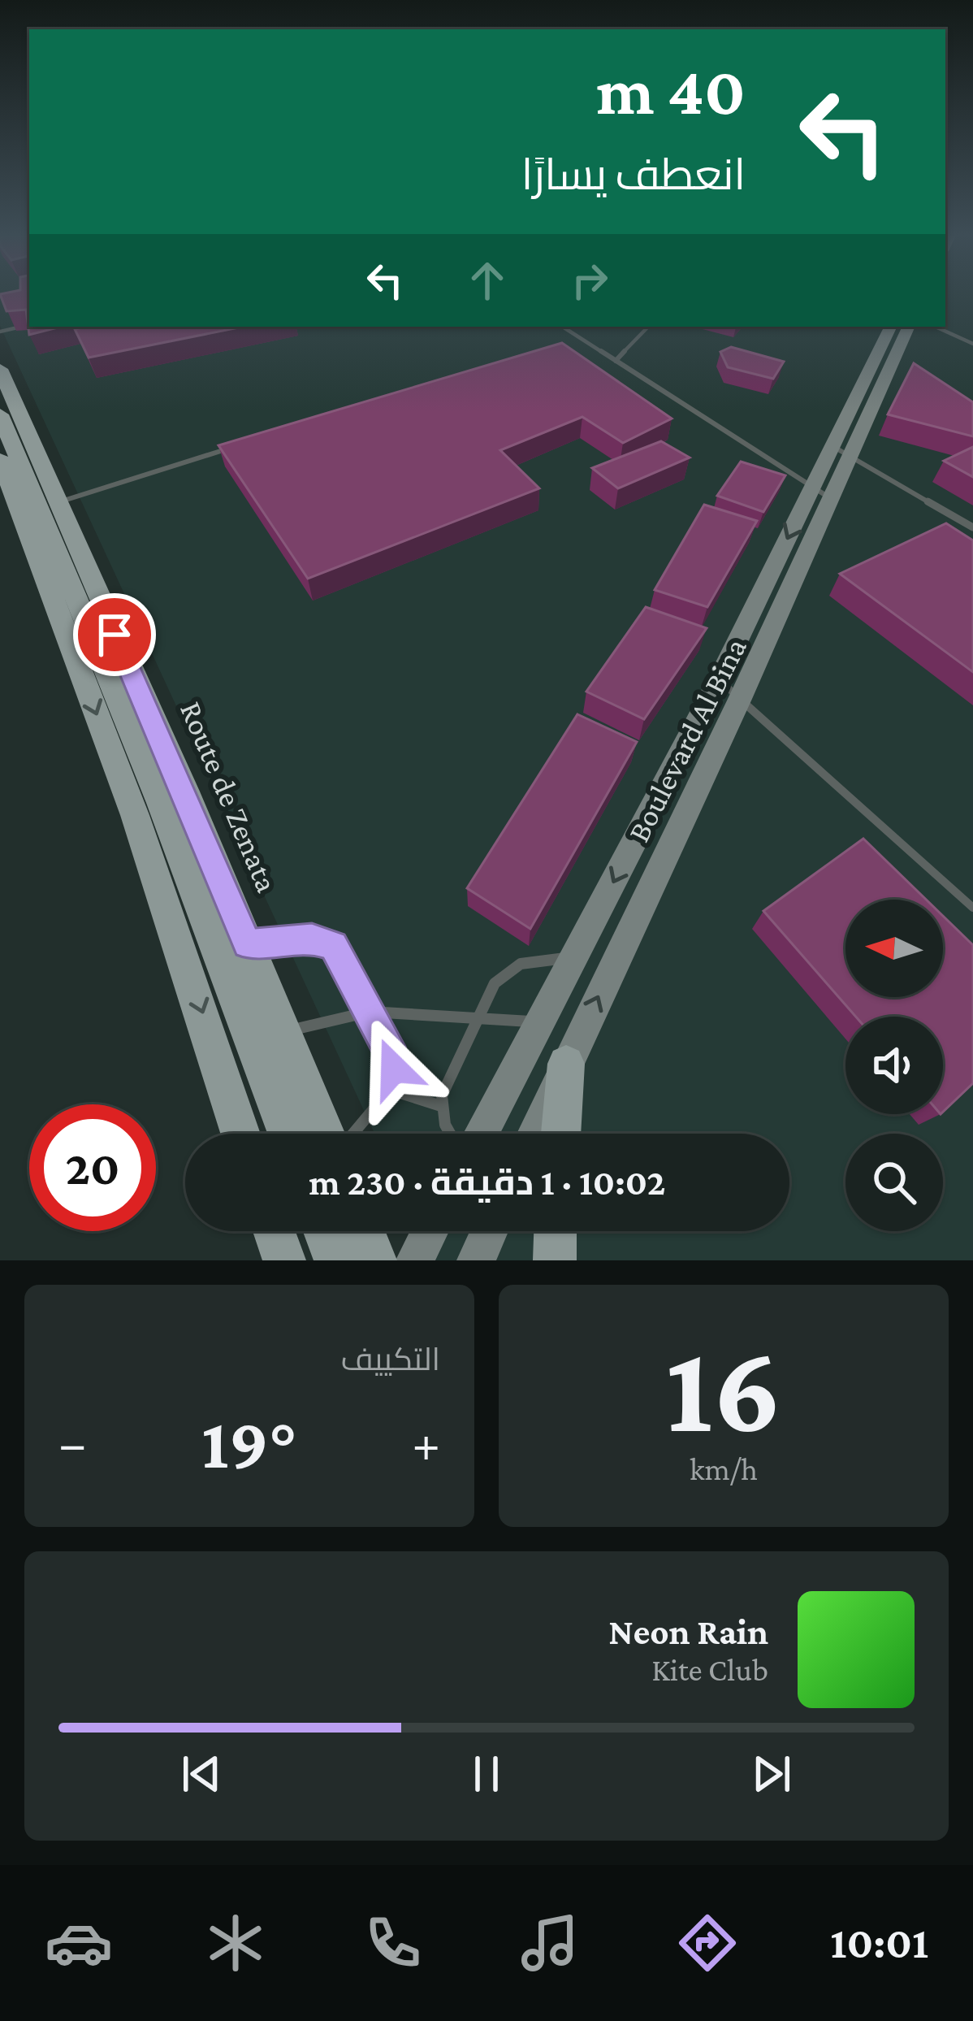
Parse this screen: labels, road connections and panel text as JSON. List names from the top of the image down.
{
  "streets": {
    "main road": ["Boulevard Al Bina", "Route de Zenata"]
  },
  "north": "left",
  "page": {
    "turn": ["40 m", "انعطف يسارًا"],
    "limit": "20",
    "trip": "10:02 · 1 دقيقة · 230 m",
    "tile": [
      ["16", "km/h"],
      "التكييف"
    ],
    "heat": ["−", "19°", "+"],
    "song": ["Neon Rain", "Kite Club"],
    "tabs": "10:01"
  }
}
